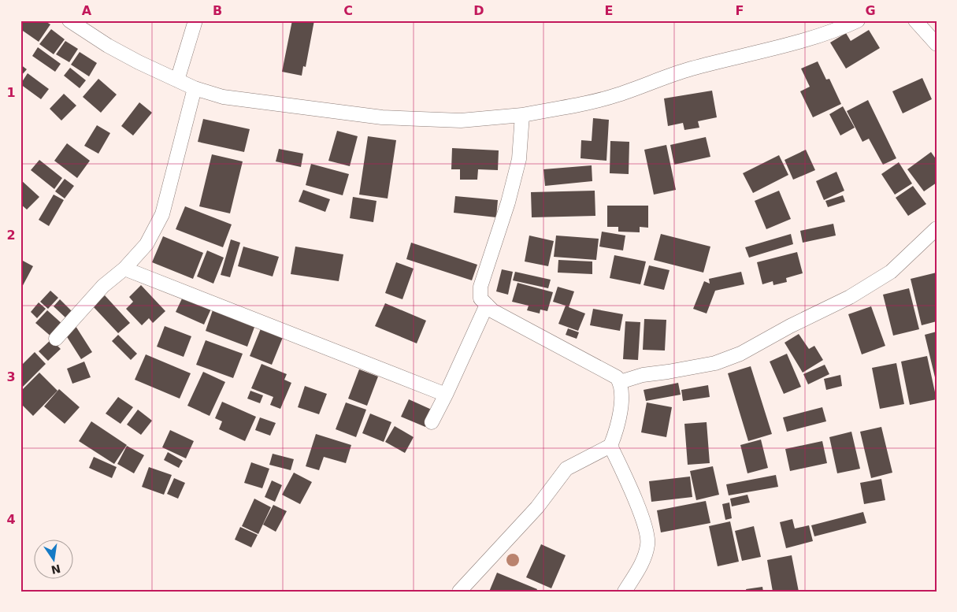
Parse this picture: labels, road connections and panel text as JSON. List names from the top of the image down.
{
  "north": "bottom",
  "grid": {
    "columns": [
      "A",
      "B",
      "C",
      "D",
      "E",
      "F",
      "G"
    ],
    "rows": [
      "1",
      "2",
      "3",
      "4"
    ]
  }
}
